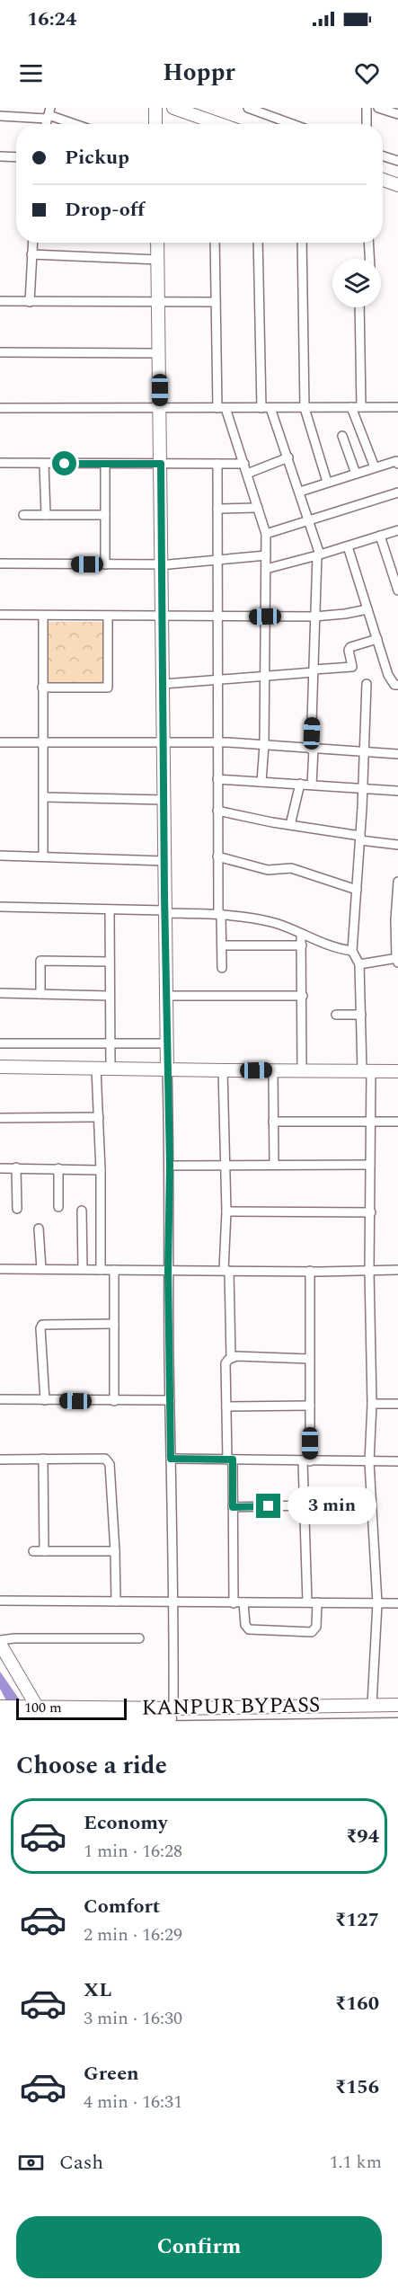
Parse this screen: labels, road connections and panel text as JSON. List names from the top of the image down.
{
  "streets": {
    "highway": ["KANPUR BYPASS"]
  },
  "scale_bar": "100 m",
  "page": {
    "status": "16:24",
    "header": "Hoppr",
    "banner": ["Pickup", "Drop-off"],
    "bubble": "3 min",
    "scale": "100 m",
    "heading": "Choose a ride",
    "list": [
      {
        "name": "Economy",
        "note": "1 min · 16:28",
        "value": "₹94"
      },
      {
        "name": "Comfort",
        "note": "2 min · 16:29",
        "value": "₹127"
      },
      {
        "name": "XL",
        "note": "3 min · 16:30",
        "value": "₹160"
      },
      {
        "name": "Green",
        "note": "4 min · 16:31",
        "value": "₹156"
      }
    ],
    "pay": ["Cash", "1.1 km"],
    "buttons": "Confirm"
  }
}
